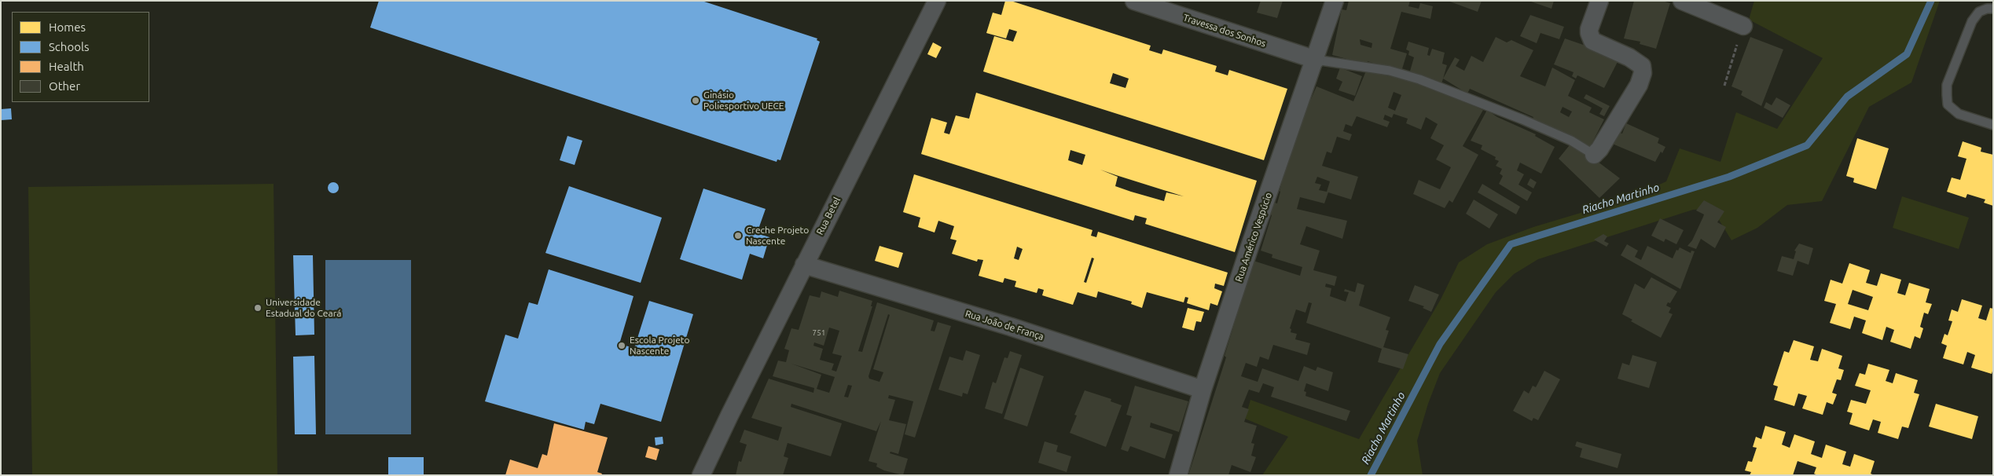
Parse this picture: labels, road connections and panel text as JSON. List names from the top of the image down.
{
  "streets": {
    "street": [
      "Travessa dos Sonhos",
      "Rua Betel",
      "Rua Américo Vespúcio",
      "Rua João de França"
    ]
  },
  "crossings": [
    ["Travessa dos Sonhos", "Rua Américo Vespúcio"],
    ["Rua Betel", "Rua João de França"],
    ["Rua Américo Vespúcio", "Rua João de França"]
  ],
  "water": ["Riacho Martinho"],
  "places": [
    "Ginásio Poliesportivo UECE",
    "Creche Projeto Nascente",
    "Universidade Estadual do Ceará",
    "Escola Projeto Nascente"
  ],
  "house_numbers": ["751"],
  "legend": [
    "Homes",
    "Schools",
    "Health",
    "Other"
  ]
}
